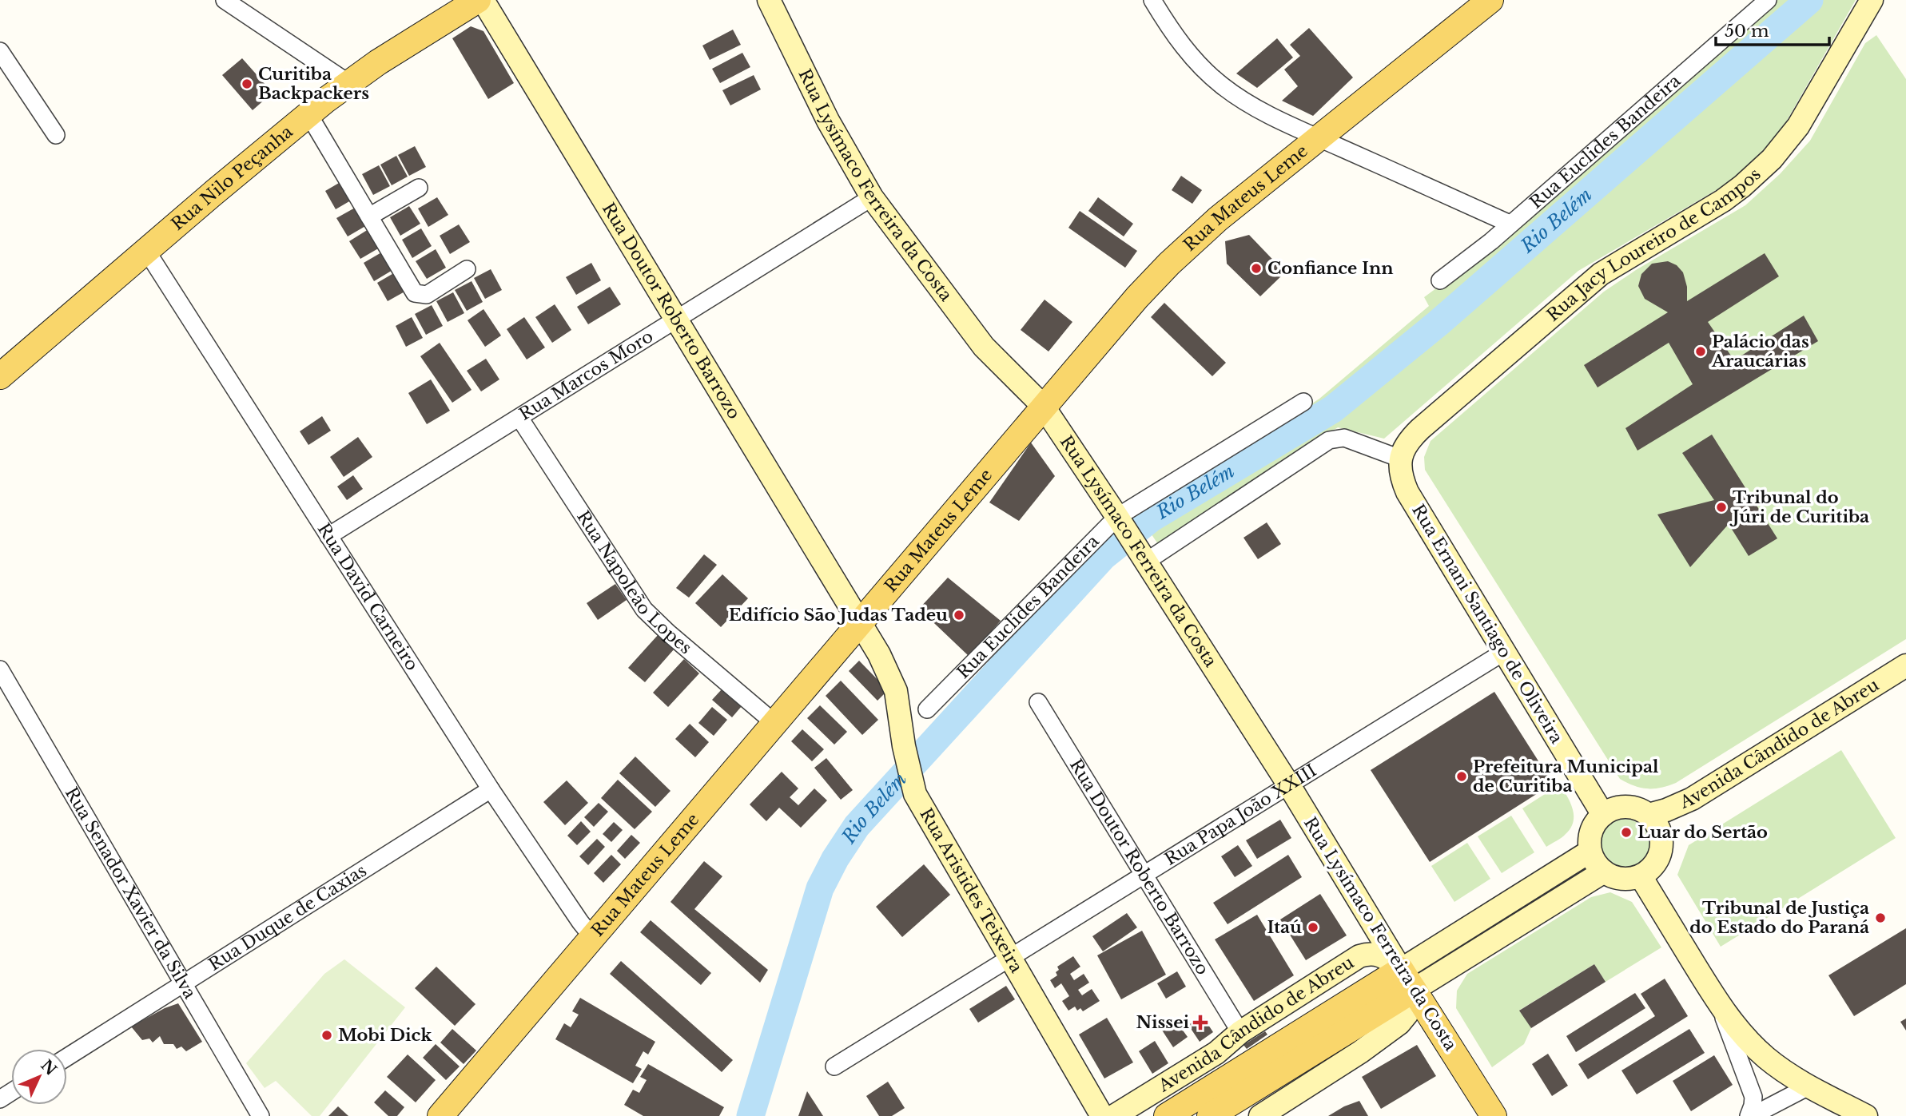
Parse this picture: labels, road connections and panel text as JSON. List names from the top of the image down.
{
  "streets": {
    "main road": [
      "Rua Nilo Peçanha",
      "Rua Lysímaco Ferreira da Costa",
      "Rua Mateus Leme",
      "Rua Jacy Loureiro de Campos",
      "Rua Doutor Roberto Barrozo",
      "Rua Ernani Santiago de Oliveira",
      "Avenida Cândido de Abreu",
      "Rua Aristides Teixeira"
    ],
    "street": [
      "Rua Euclides Bandeira",
      "Rua Marcos Moro",
      "Rua Napoleão Lopes",
      "Rua David Carneiro",
      "Rua Papa João XXIII",
      "Rua Senador Xavier da Silva",
      "Rua Duque de Caxias"
    ]
  },
  "crossings": [
    ["Rua Euclides Bandeira", "Rua Lysímaco Ferreira da Costa"],
    ["Rua Nilo Peçanha", "Rua David Carneiro"],
    ["Rua Lysímaco Ferreira da Costa", "Rua Mateus Leme"],
    ["Rua Lysímaco Ferreira da Costa", "Rua Marcos Moro"],
    ["Rua Lysímaco Ferreira da Costa", "Avenida Cândido de Abreu"],
    ["Rua Lysímaco Ferreira da Costa", "Rua Papa João XXIII"],
    ["Rua Mateus Leme", "Rua Doutor Roberto Barrozo"],
    ["Rua Mateus Leme", "Rua Napoleão Lopes"],
    ["Rua Mateus Leme", "Rua David Carneiro"],
    ["Rua Mateus Leme", "Rua Aristides Teixeira"],
    ["Rua Jacy Loureiro de Campos", "Rua Ernani Santiago de Oliveira"],
    ["Rua Doutor Roberto Barrozo", "Rua Marcos Moro"],
    ["Rua Doutor Roberto Barrozo", "Avenida Cândido de Abreu"],
    ["Rua Doutor Roberto Barrozo", "Rua Papa João XXIII"],
    ["Rua Doutor Roberto Barrozo", "Rua Aristides Teixeira"],
    ["Rua Marcos Moro", "Rua Napoleão Lopes"],
    ["Rua Marcos Moro", "Rua David Carneiro"],
    ["Rua David Carneiro", "Rua Duque de Caxias"],
    ["Rua Ernani Santiago de Oliveira", "Avenida Cândido de Abreu"],
    ["Rua Ernani Santiago de Oliveira", "Rua Papa João XXIII"],
    ["Rua Papa João XXIII", "Rua Aristides Teixeira"],
    ["Rua Senador Xavier da Silva", "Rua Duque de Caxias"]
  ],
  "water": ["Rio Belém"],
  "places": {
    "other": [
      "Curitiba Backpackers",
      "Confiance Inn",
      "Palácio das Araucárias",
      "Tribunal do Júri de Curitiba",
      "Edifício São Judas Tadeu",
      "Prefeitura Municipal de Curitiba",
      "Luar do Sertão",
      "Tribunal de Justiça do Estado do Paraná",
      "Itaú",
      "Mobi Dick"
    ],
    "health": ["Nissei"]
  },
  "scale_bar": "50 m",
  "north": "top right"
}
